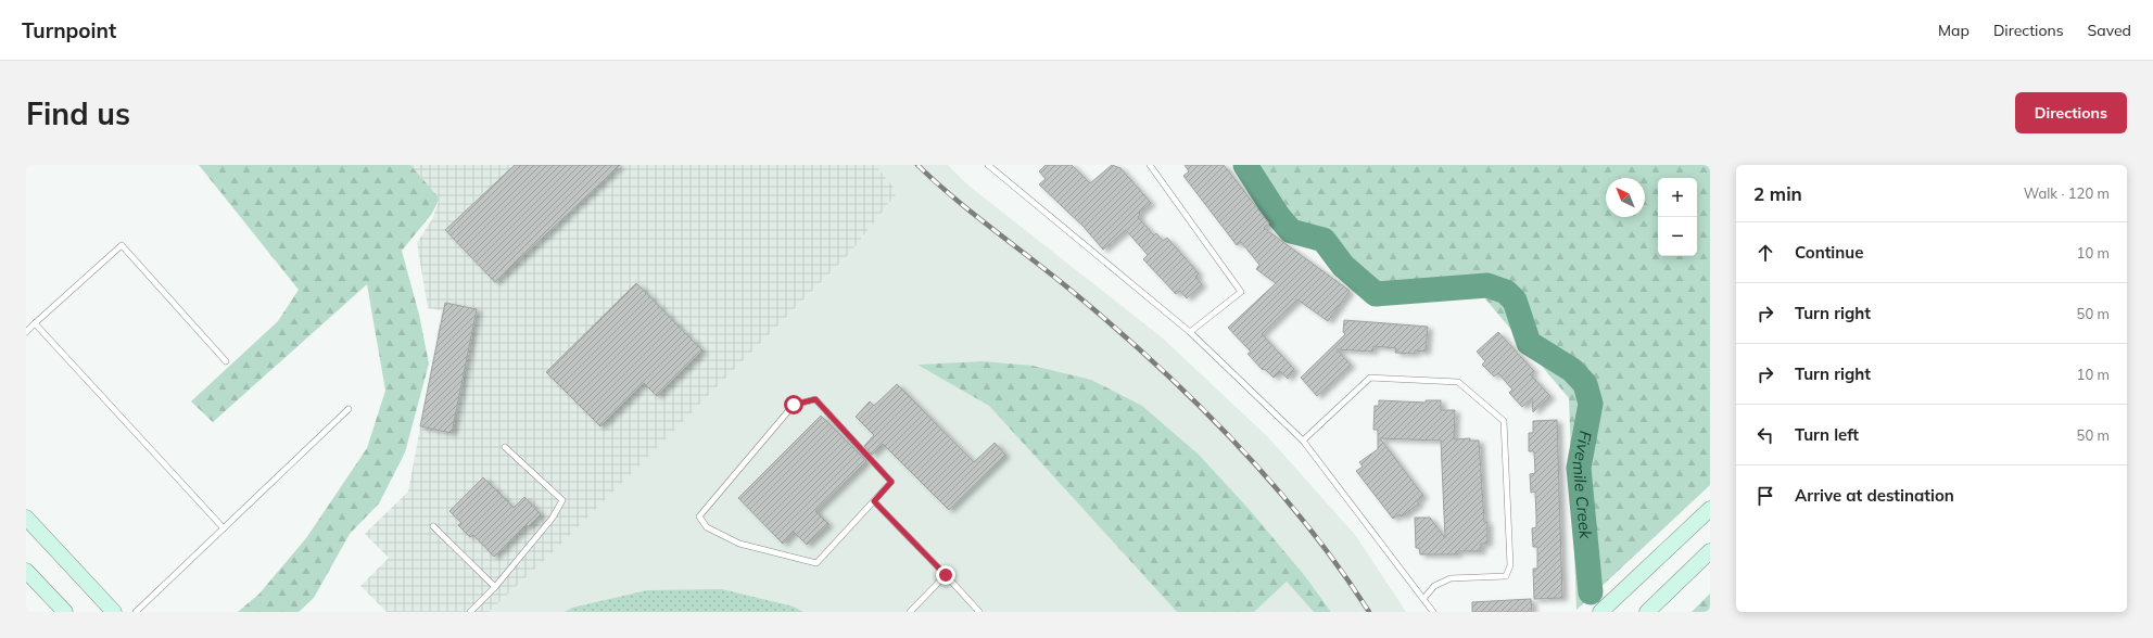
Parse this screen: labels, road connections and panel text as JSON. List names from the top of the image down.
{
  "water": ["Fivemile Creek"],
  "north": "top left",
  "page": {
    "header": "Turnpoint",
    "nav": ["Map", "Directions", "Saved"],
    "buttons": "Directions",
    "title": "Find us",
    "heading": ["2 min", "Walk · 120 m"],
    "map_buttons": ["+", "−"],
    "list": [
      ["Continue", "10 m"],
      ["Turn right", "50 m"],
      ["Turn right", "10 m"],
      ["Turn left", "50 m"],
      "Arrive at destination"
    ]
  }
}
